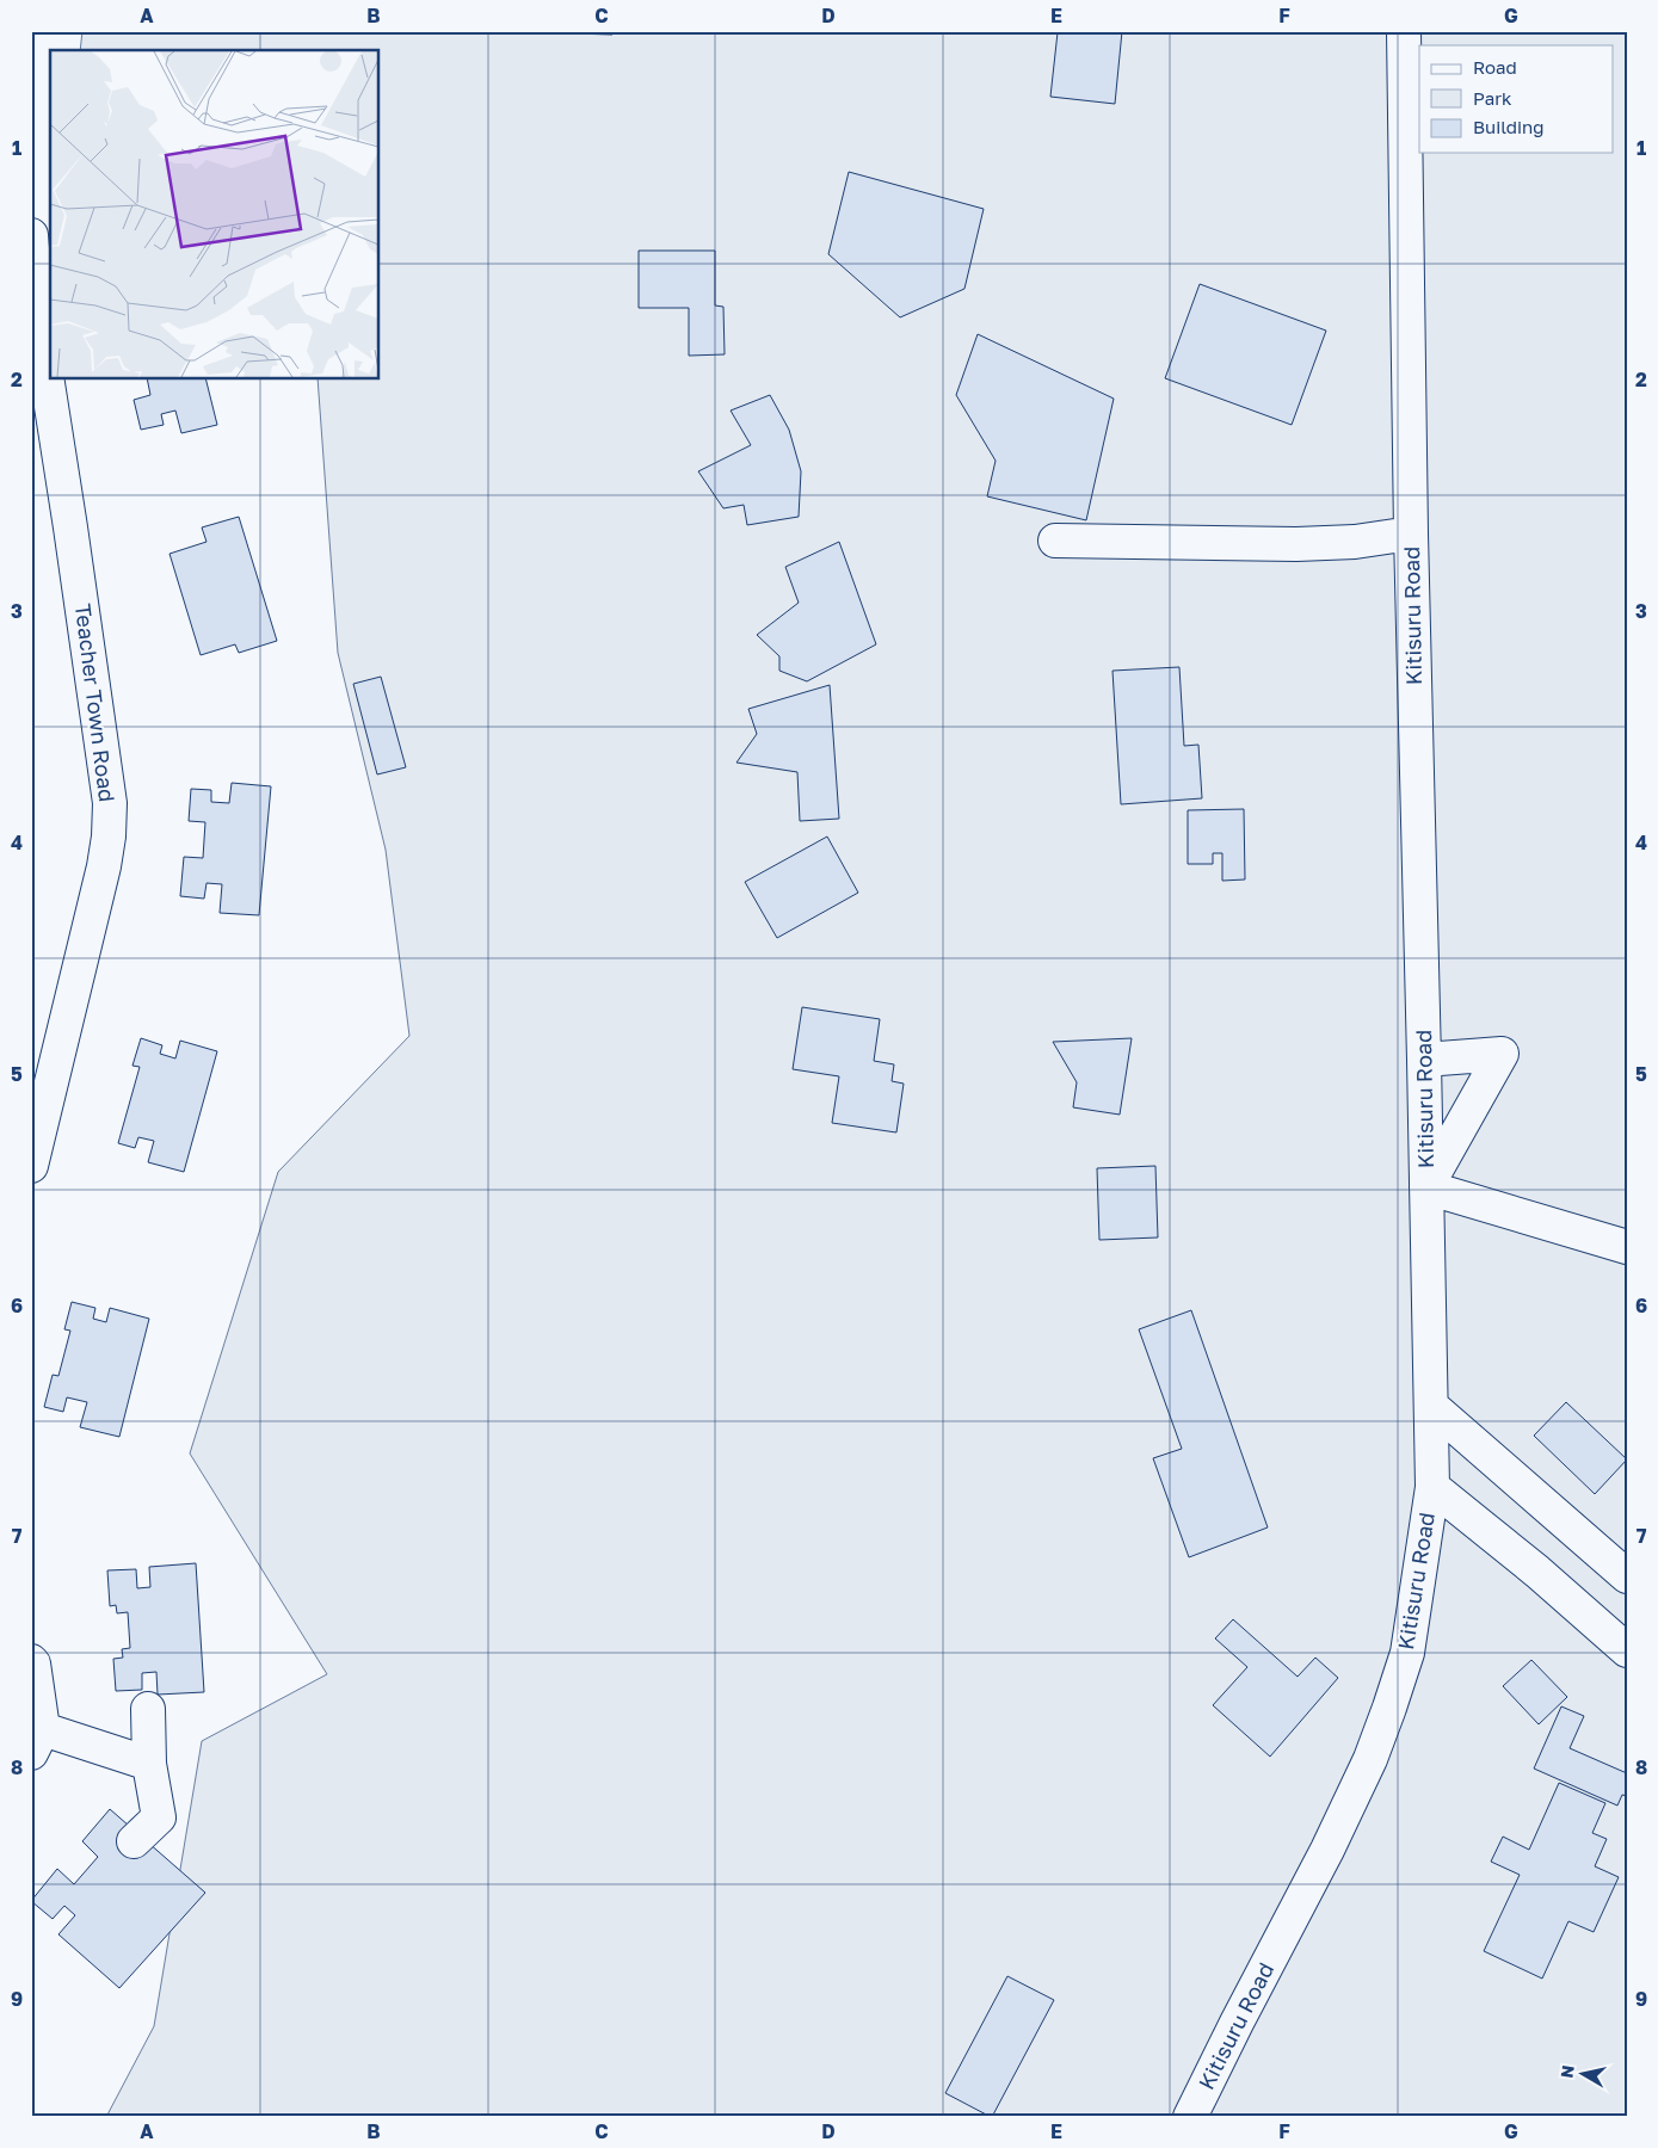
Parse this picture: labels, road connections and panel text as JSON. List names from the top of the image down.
{
  "streets": {
    "street": ["Kitisuru Road", "Teacher Town Road"]
  },
  "legend": ["Road", "Park", "Building"],
  "north": "left",
  "grid": {
    "columns": [
      "A",
      "B",
      "C",
      "D",
      "E",
      "F",
      "G"
    ],
    "rows": [
      "1",
      "2",
      "3",
      "4",
      "5",
      "6",
      "7",
      "8",
      "9"
    ]
  }
}
